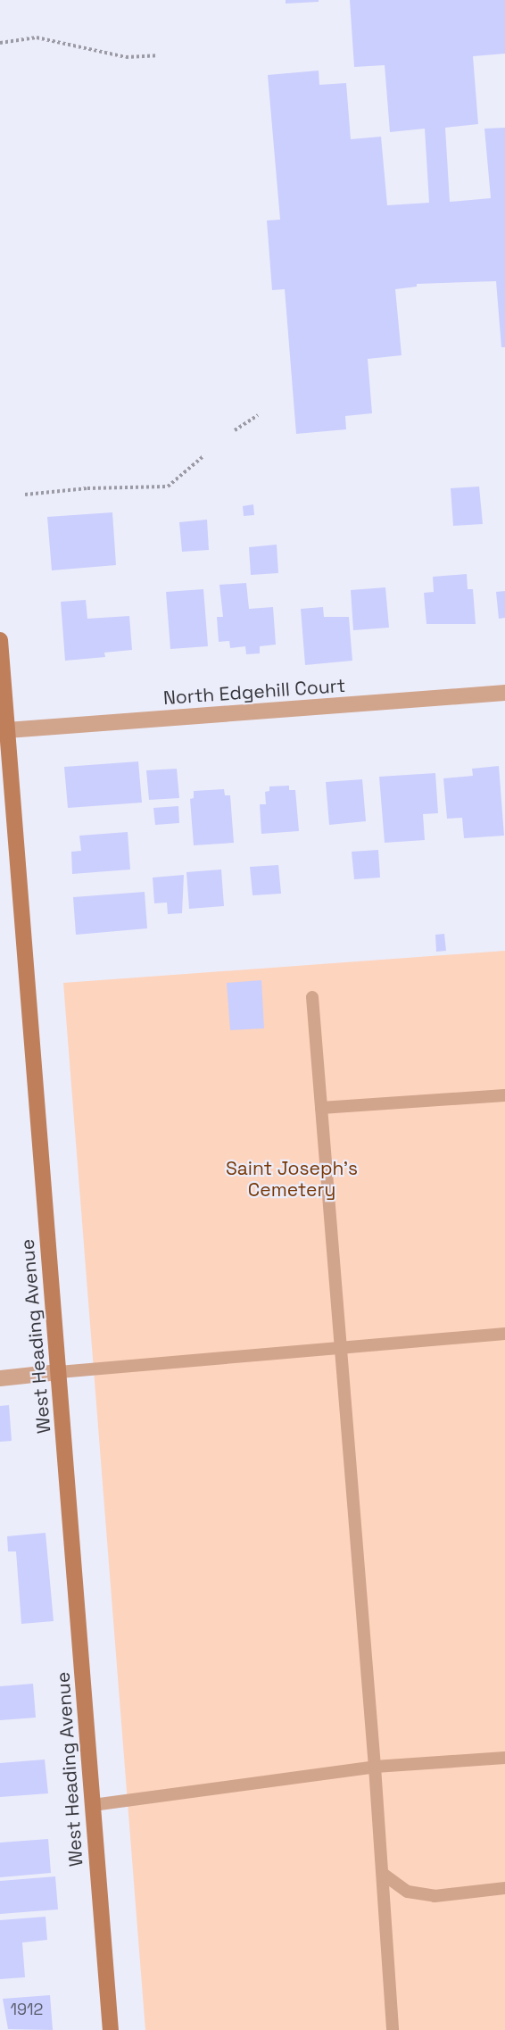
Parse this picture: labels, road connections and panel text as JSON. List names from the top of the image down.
{
  "streets": {
    "street": ["North Edgehill Court", "West Heading Avenue"]
  },
  "crossings": [
    ["North Edgehill Court", "West Heading Avenue"]
  ],
  "parks": ["Saint Joseph's Cemetery"],
  "house_numbers": ["1912"]
}
